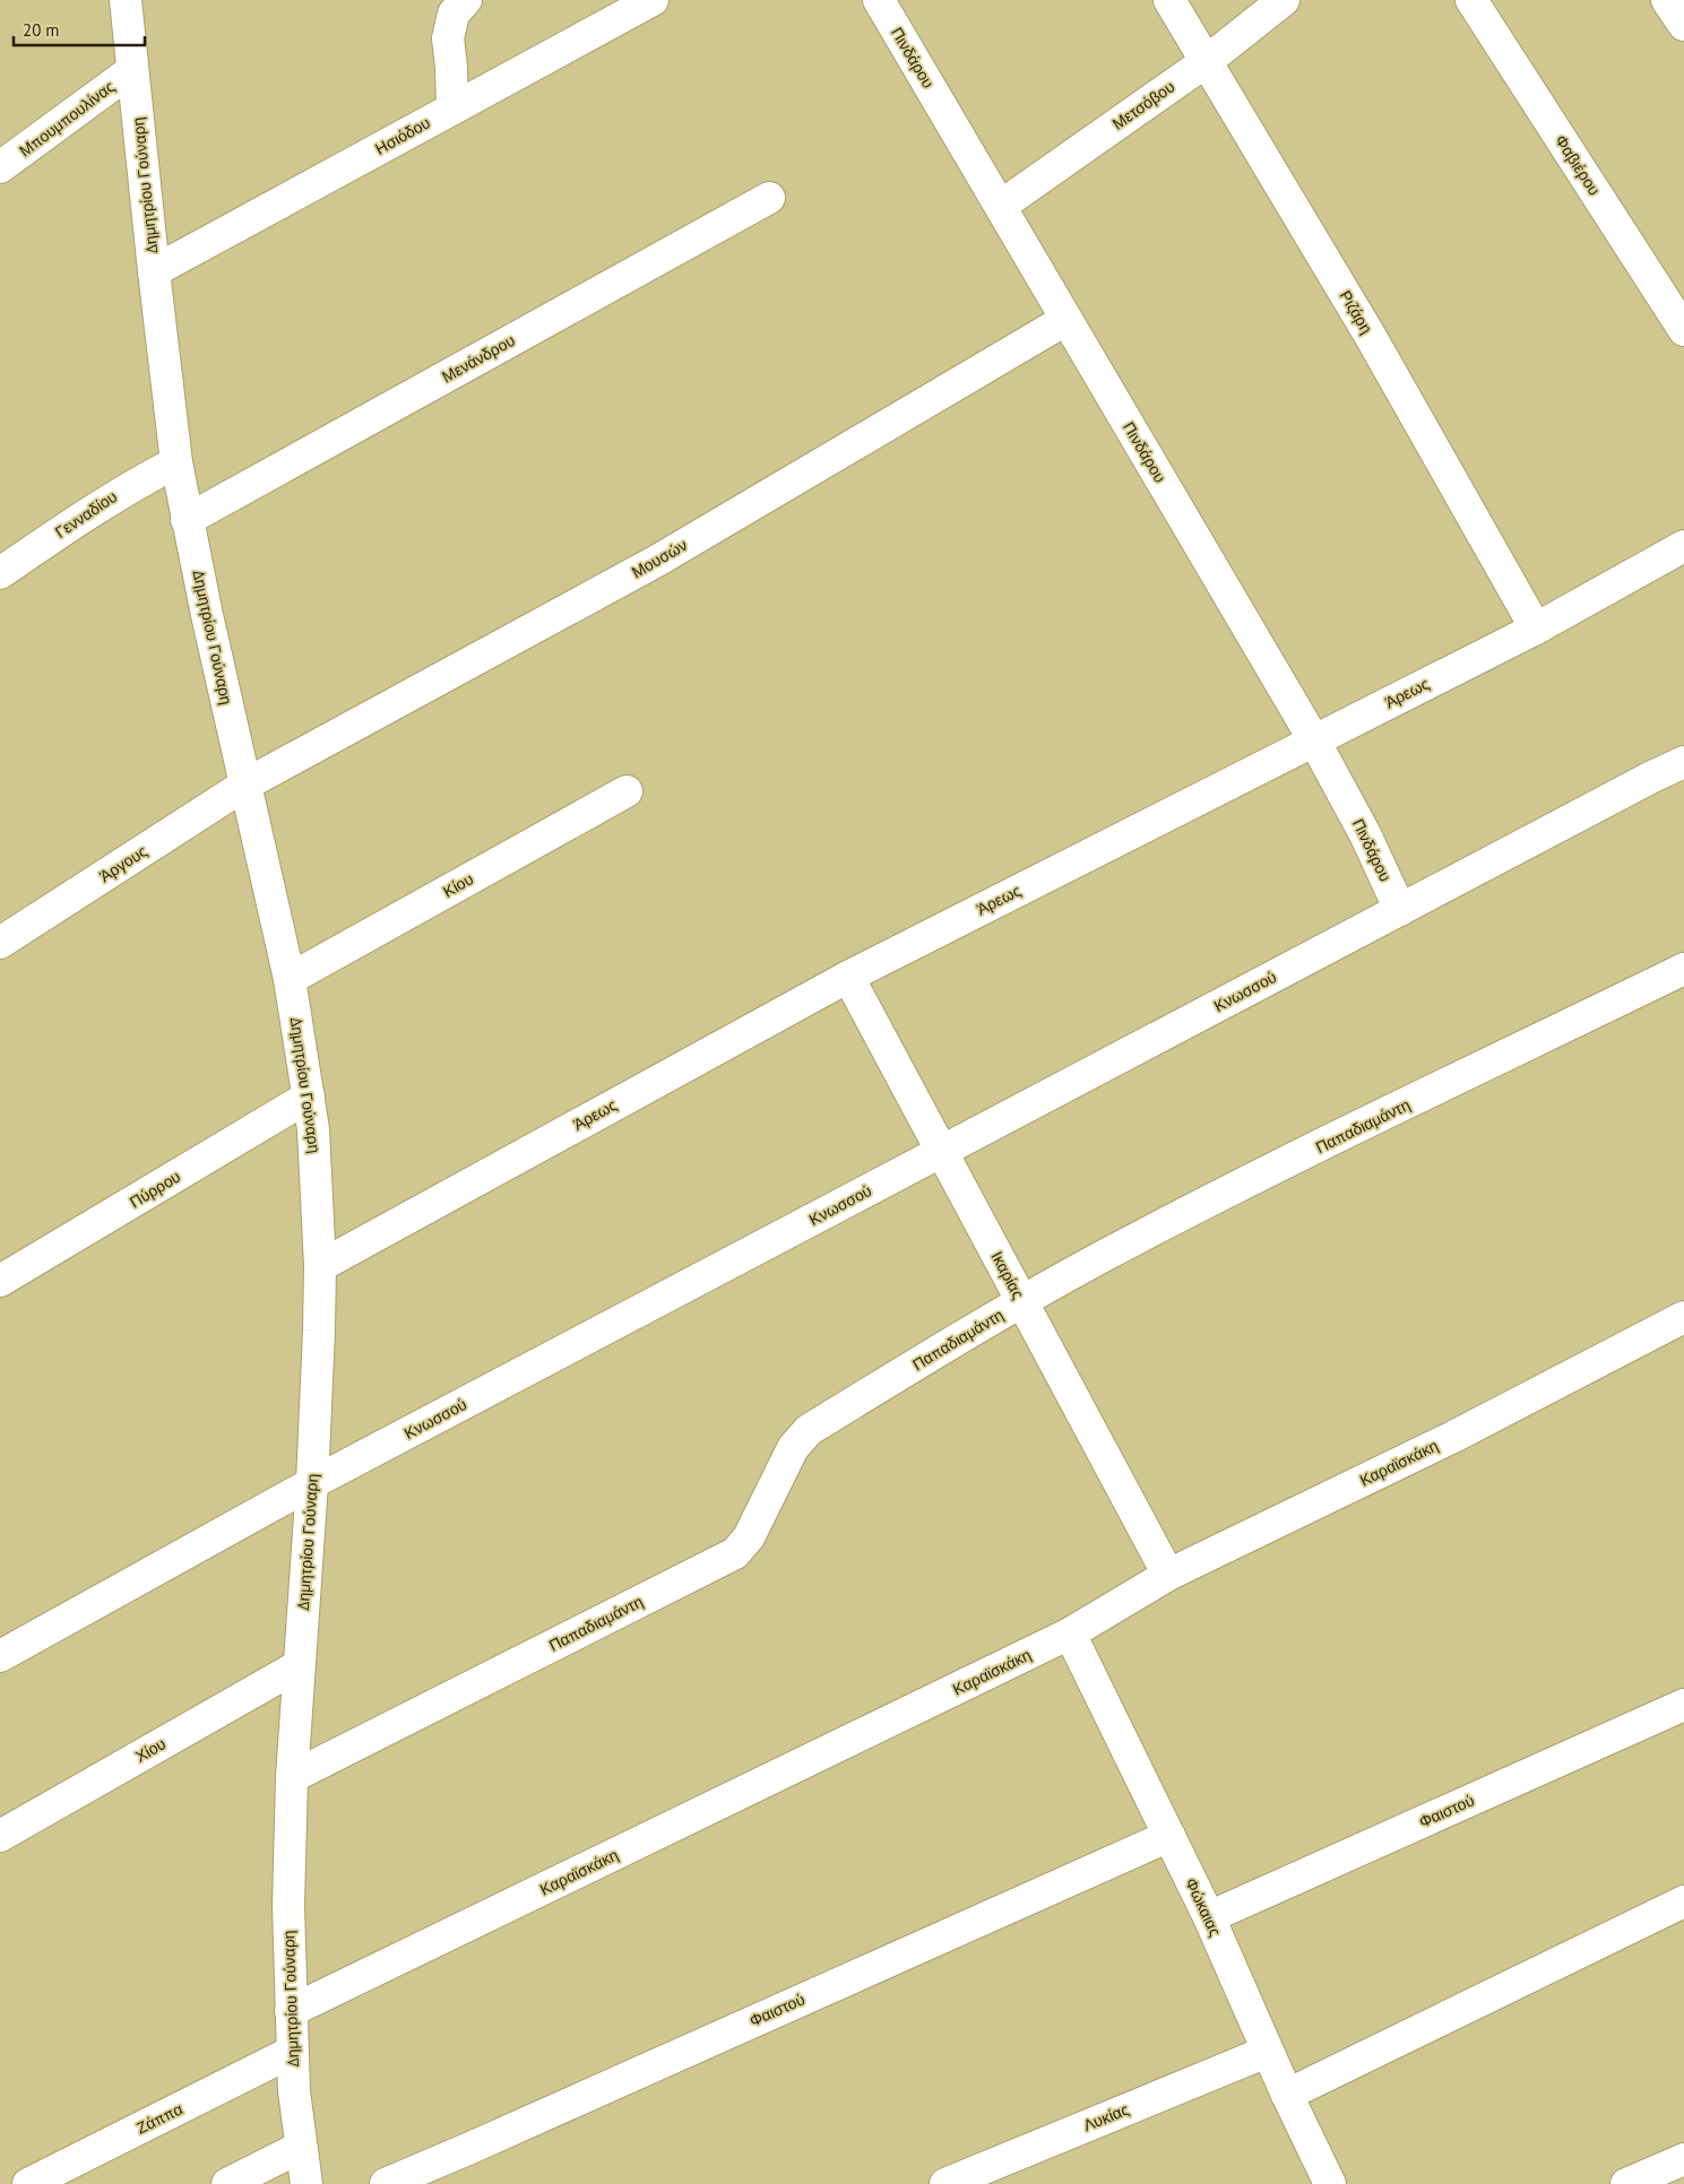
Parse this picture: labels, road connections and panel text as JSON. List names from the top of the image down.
{
  "streets": {
    "street": [
      "Πινδάρου",
      "Μετσόβου",
      "Μπουμπουλίνας",
      "Ησιόδου",
      "Φαβιέρου",
      "Δημητρίου Γούναρη",
      "Ριζάρη",
      "Μενάνδρου",
      "Γενναδίου",
      "Μουσών",
      "Άρεως",
      "Άργους",
      "Κίου",
      "Κνωσσού",
      "Παπαδιαμάντη",
      "Πύρρου",
      "Ικαρίας",
      "Καραϊσκάκη",
      "Χίου",
      "Φαιστού",
      "Φώκαιας",
      "Λυκίας",
      "Ζάππα"
    ]
  },
  "crossings": [
    ["Πινδάρου", "Μετσόβου"],
    ["Πινδάρου", "Μουσών"],
    ["Πινδάρου", "Άρεως"],
    ["Πινδάρου", "Κνωσσού"],
    ["Μετσόβου", "Ριζάρη"],
    ["Μπουμπουλίνας", "Δημητρίου Γούναρη"],
    ["Ησιόδου", "Δημητρίου Γούναρη"],
    ["Δημητρίου Γούναρη", "Μενάνδρου"],
    ["Δημητρίου Γούναρη", "Γενναδίου"],
    ["Δημητρίου Γούναρη", "Μουσών"],
    ["Δημητρίου Γούναρη", "Άρεως"],
    ["Δημητρίου Γούναρη", "Άργους"],
    ["Δημητρίου Γούναρη", "Κίου"],
    ["Δημητρίου Γούναρη", "Κνωσσού"],
    ["Δημητρίου Γούναρη", "Παπαδιαμάντη"],
    ["Δημητρίου Γούναρη", "Πύρρου"],
    ["Δημητρίου Γούναρη", "Καραϊσκάκη"],
    ["Δημητρίου Γούναρη", "Χίου"],
    ["Δημητρίου Γούναρη", "Ζάππα"],
    ["Ριζάρη", "Άρεως"],
    ["Μουσών", "Άργους"],
    ["Άρεως", "Ικαρίας"],
    ["Κνωσσού", "Ικαρίας"],
    ["Παπαδιαμάντη", "Ικαρίας"],
    ["Ικαρίας", "Καραϊσκάκη"],
    ["Καραϊσκάκη", "Φώκαιας"],
    ["Φαιστού", "Φώκαιας"],
    ["Φώκαιας", "Λυκίας"]
  ],
  "scale_bar": "20 m"
}
